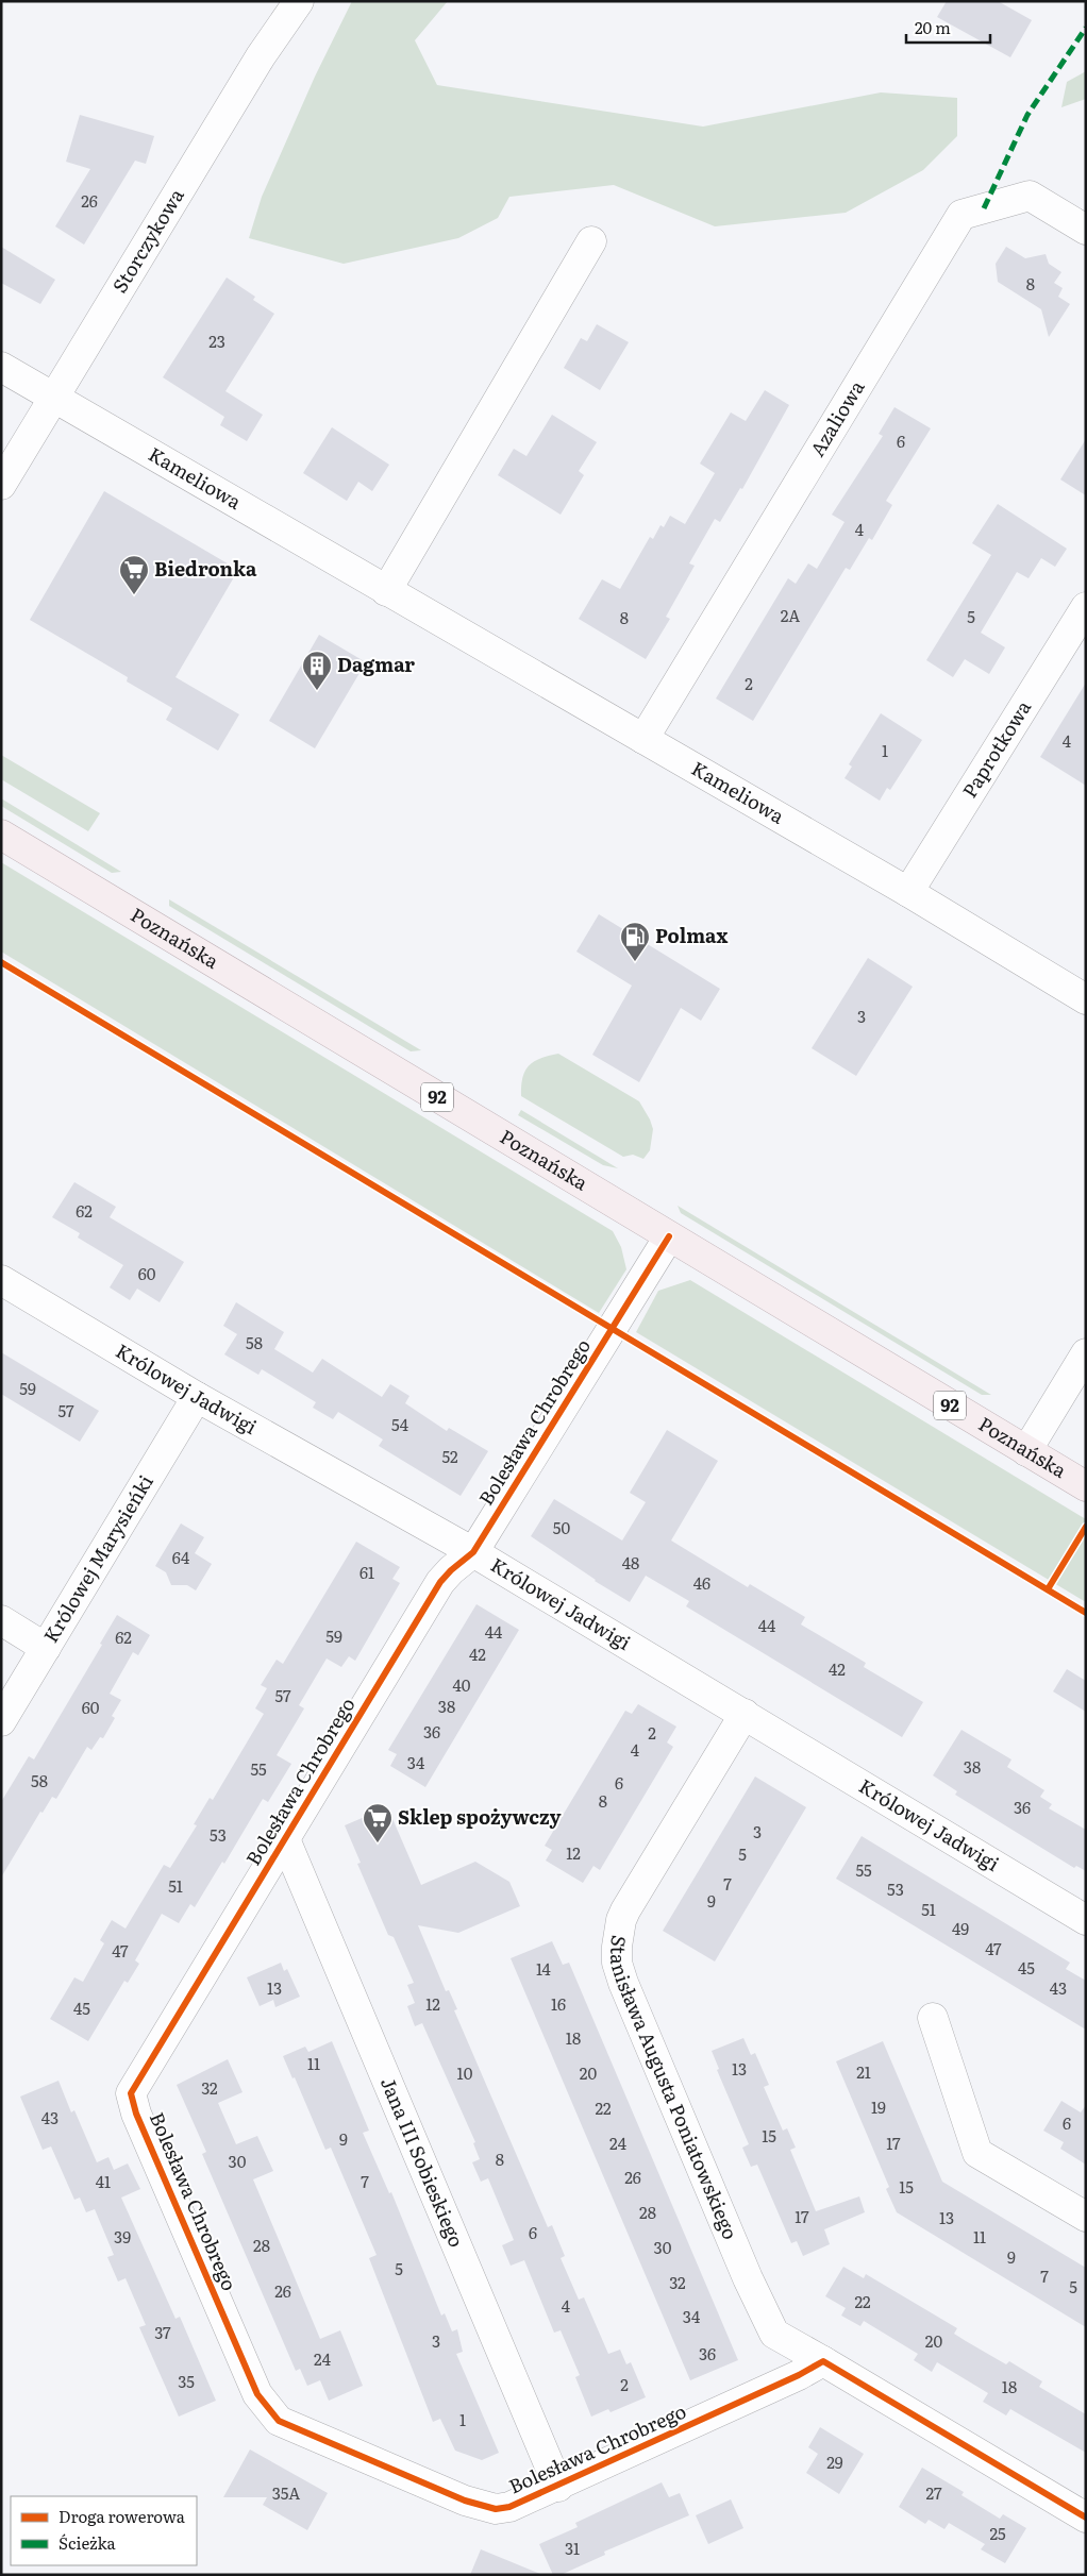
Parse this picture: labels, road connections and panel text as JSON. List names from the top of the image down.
{
  "streets": {
    "main road": ["Poznańska", "92"],
    "street": [
      "Storczykowa",
      "Azaliowa",
      "Kameliowa",
      "Paprotkowa",
      "Królowej Jadwigi",
      "Bolesława Chrobrego",
      "Królowej Marysieńki",
      "Stanisława Augusta Poniatowskiego",
      "Jana III Sobieskiego"
    ]
  },
  "crossings": [
    ["Storczykowa", "Kameliowa"],
    ["Azaliowa", "Kameliowa"],
    ["Kameliowa", "Paprotkowa"],
    ["Poznańska", "Bolesława Chrobrego"],
    ["Królowej Jadwigi", "Bolesława Chrobrego"],
    ["Królowej Jadwigi", "Królowej Marysieńki"],
    ["Królowej Jadwigi", "Stanisława Augusta Poniatowskiego"],
    ["Bolesława Chrobrego", "Stanisława Augusta Poniatowskiego"],
    ["Bolesława Chrobrego", "Jana III Sobieskiego"]
  ],
  "places": {
    "supermarket": ["Biedronka", "Sklep spożywczy"],
    "building": ["Dagmar"],
    "fuel station": ["Polmax"]
  },
  "house_numbers": [
    "26",
    "8",
    "23",
    "6",
    "4",
    "2A",
    "5",
    "8",
    "2",
    "4",
    "1",
    "3",
    "62",
    "60",
    "58",
    "59",
    "57",
    "54",
    "52",
    "50",
    "64",
    "48",
    "61",
    "46",
    "44",
    "44",
    "59",
    "62",
    "42",
    "42",
    "40",
    "57",
    "38",
    "60",
    "36",
    "2",
    "4",
    "34",
    "38",
    "55",
    "58",
    "6",
    "8",
    "36",
    "3",
    "53",
    "12",
    "5",
    "55",
    "7",
    "51",
    "53",
    "9",
    "51",
    "49",
    "47",
    "47",
    "45",
    "14",
    "13",
    "43",
    "12",
    "16",
    "45",
    "18",
    "11",
    "13",
    "21",
    "10",
    "20",
    "32",
    "19",
    "22",
    "43",
    "6",
    "15",
    "9",
    "24",
    "17",
    "8",
    "30",
    "26",
    "41",
    "7",
    "15",
    "28",
    "17",
    "13",
    "6",
    "39",
    "11",
    "28",
    "30",
    "9",
    "5",
    "7",
    "32",
    "5",
    "26",
    "22",
    "4",
    "34",
    "37",
    "3",
    "20",
    "36",
    "24",
    "35",
    "2",
    "18",
    "1",
    "29",
    "35A",
    "27",
    "25",
    "31"
  ],
  "legend": ["Droga rowerowa", "Ścieżka"],
  "scale_bar": "20 m"
}
